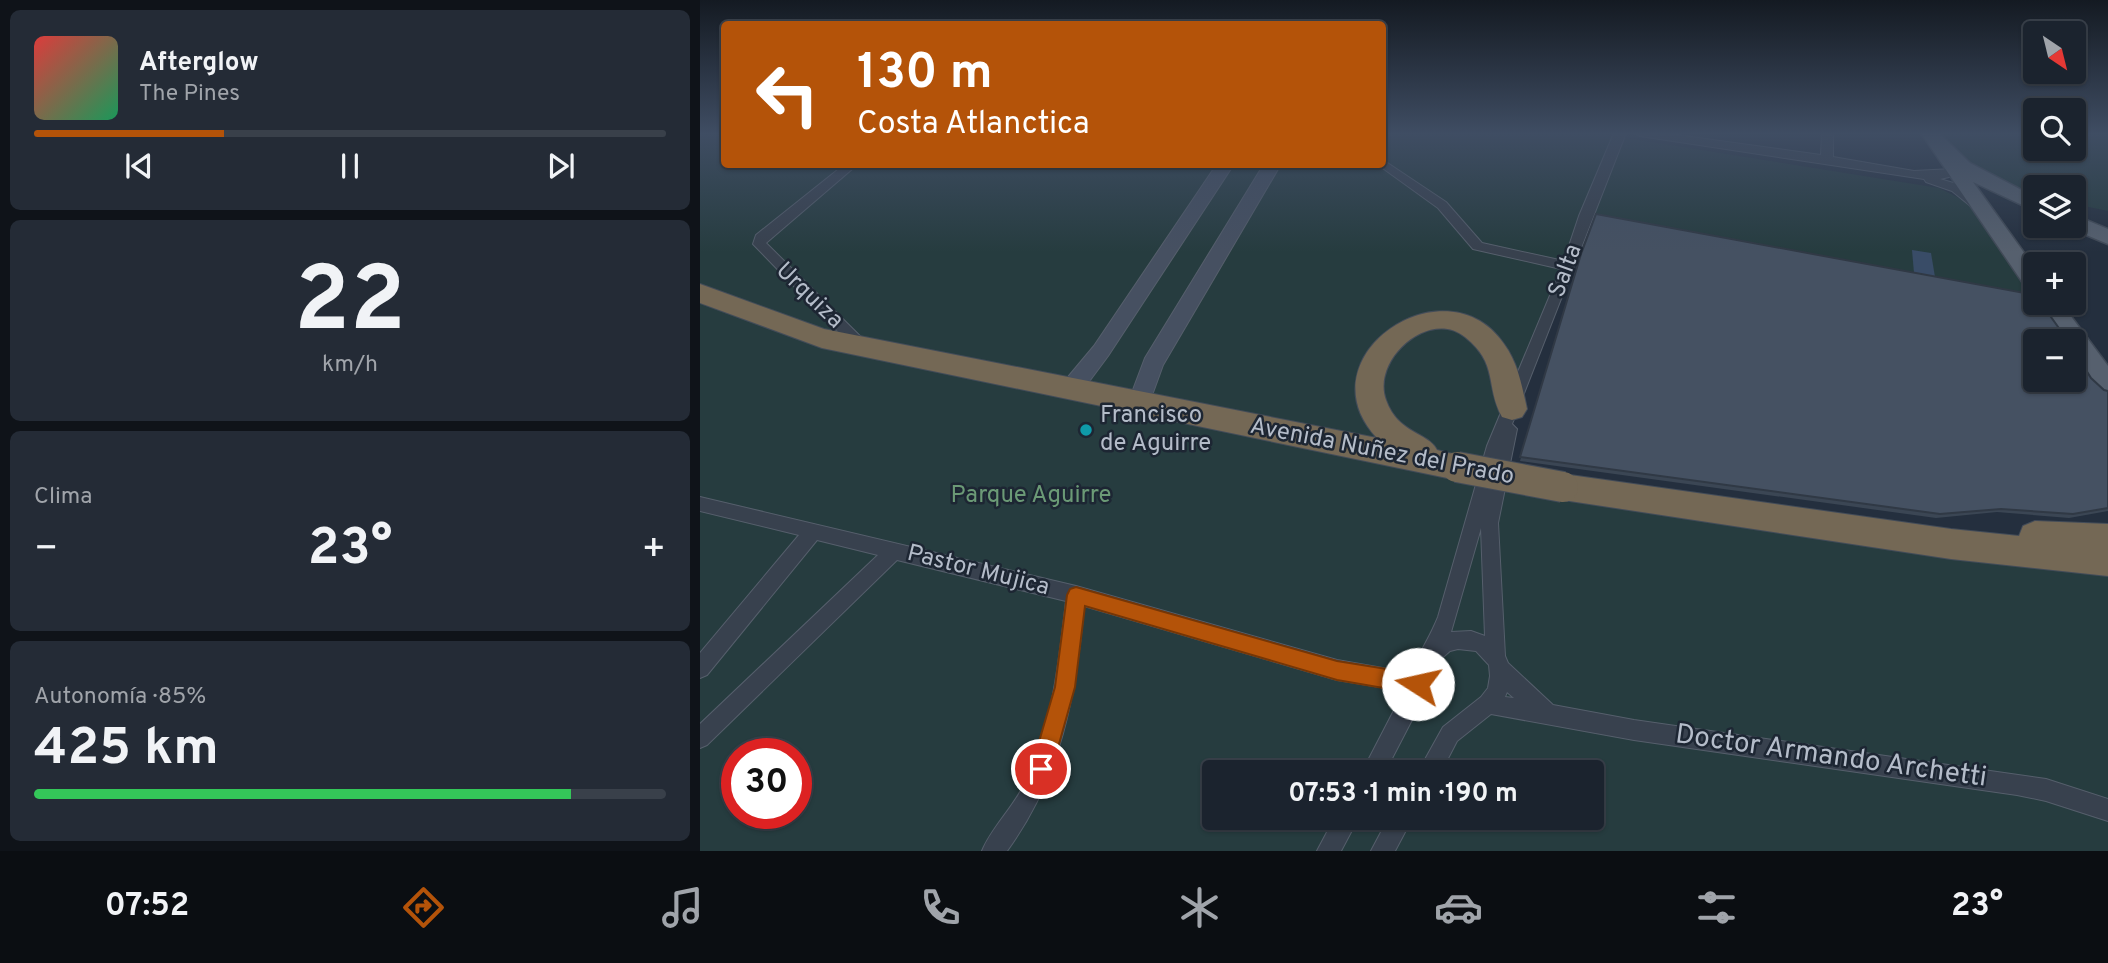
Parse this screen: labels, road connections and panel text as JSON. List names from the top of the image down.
{
  "streets": {
    "highway": ["Avenida Nuñez del Prado"],
    "street": [
      "Salta",
      "Urquiza",
      "Pastor Mujica",
      "Doctor Armando Archetti"
    ]
  },
  "crossings": [
    ["Urquiza", "Avenida Nuñez del Prado"]
  ],
  "parks": ["Parque Aguirre"],
  "places": ["Francisco de Aguirre"],
  "north": "bottom right",
  "page": {
    "map_buttons": ["+", "−"],
    "turn": ["130 m", "Costa Atlanctica"],
    "song": ["Afterglow", "The Pines"],
    "tile": [
      ["22", "km/h"],
      "Clima",
      ["Autonomía · 85%", "425 km"]
    ],
    "heat": ["−", "23°", "+"],
    "limit": "30",
    "trip": "07:53 · 1 min · 190 m",
    "tabs": ["07:52", "23°"]
  }
}
